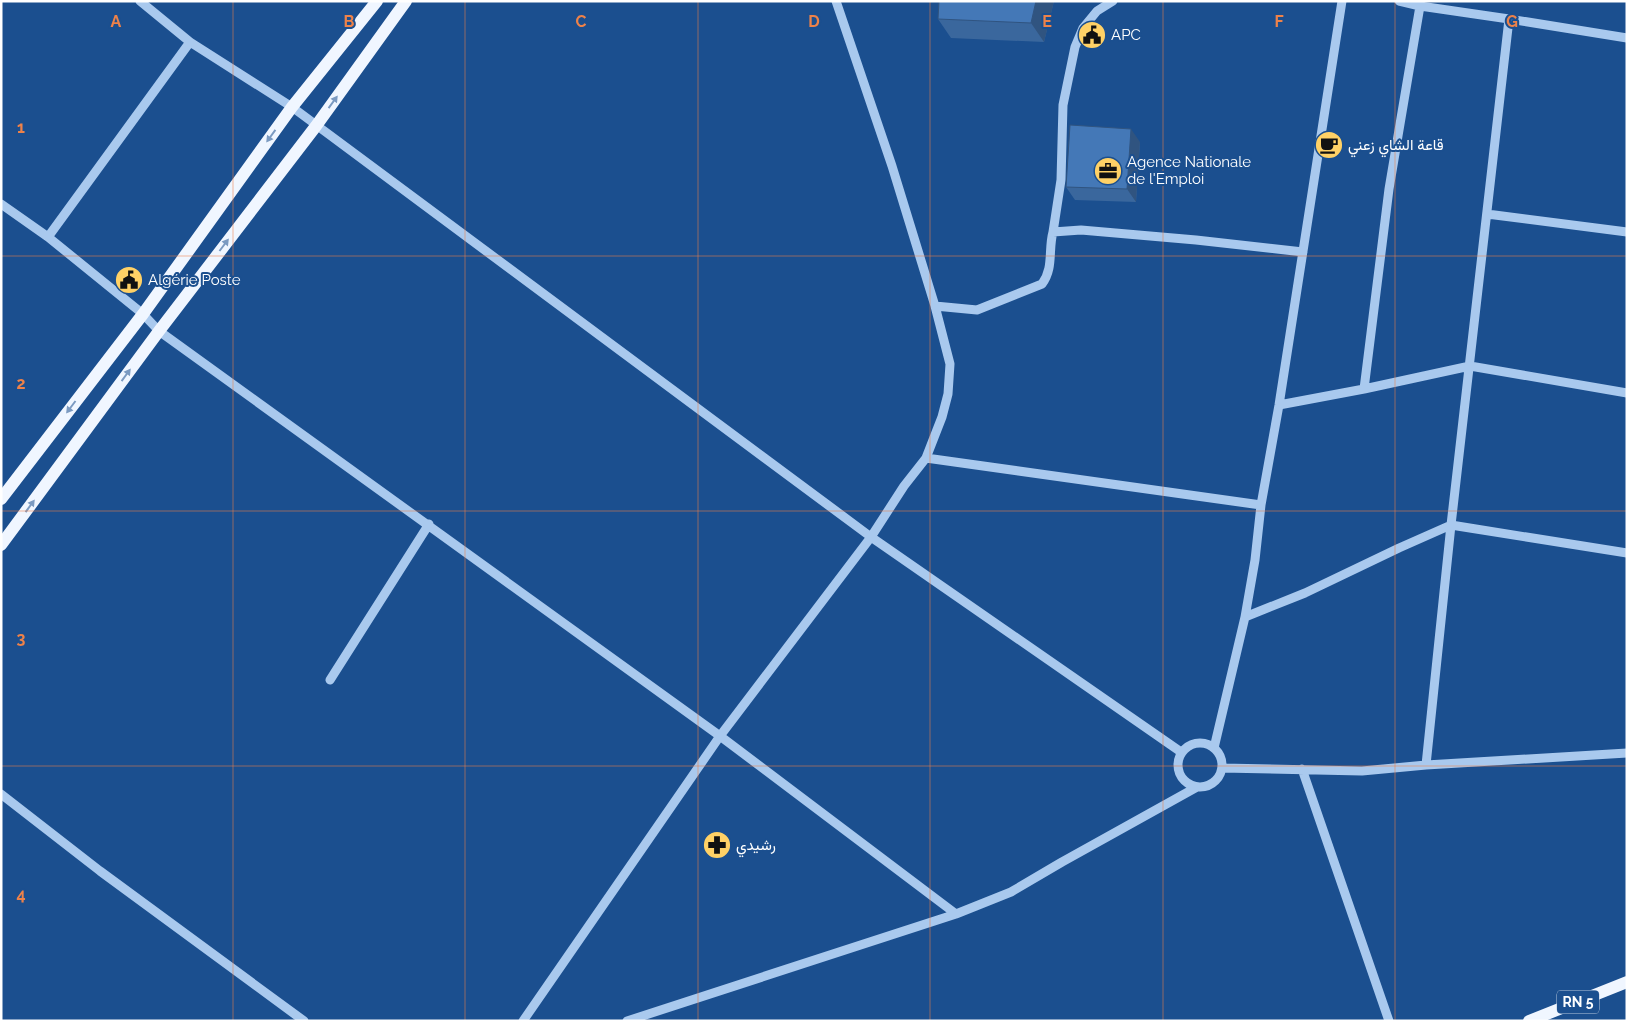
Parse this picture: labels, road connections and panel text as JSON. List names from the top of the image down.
{
  "streets": {
    "main road": ["RN 5"]
  },
  "places": {
    "public building": ["APC", "Algérie Poste"],
    "cafe": ["قاعة الشاي زعني"],
    "office": ["Agence Nationale de l'Emploi"],
    "pharmacy": ["رشيدي"]
  },
  "grid": {
    "columns": [
      "A",
      "B",
      "C",
      "D",
      "E",
      "F",
      "G"
    ],
    "rows": [
      "1",
      "2",
      "3",
      "4"
    ]
  }
}
